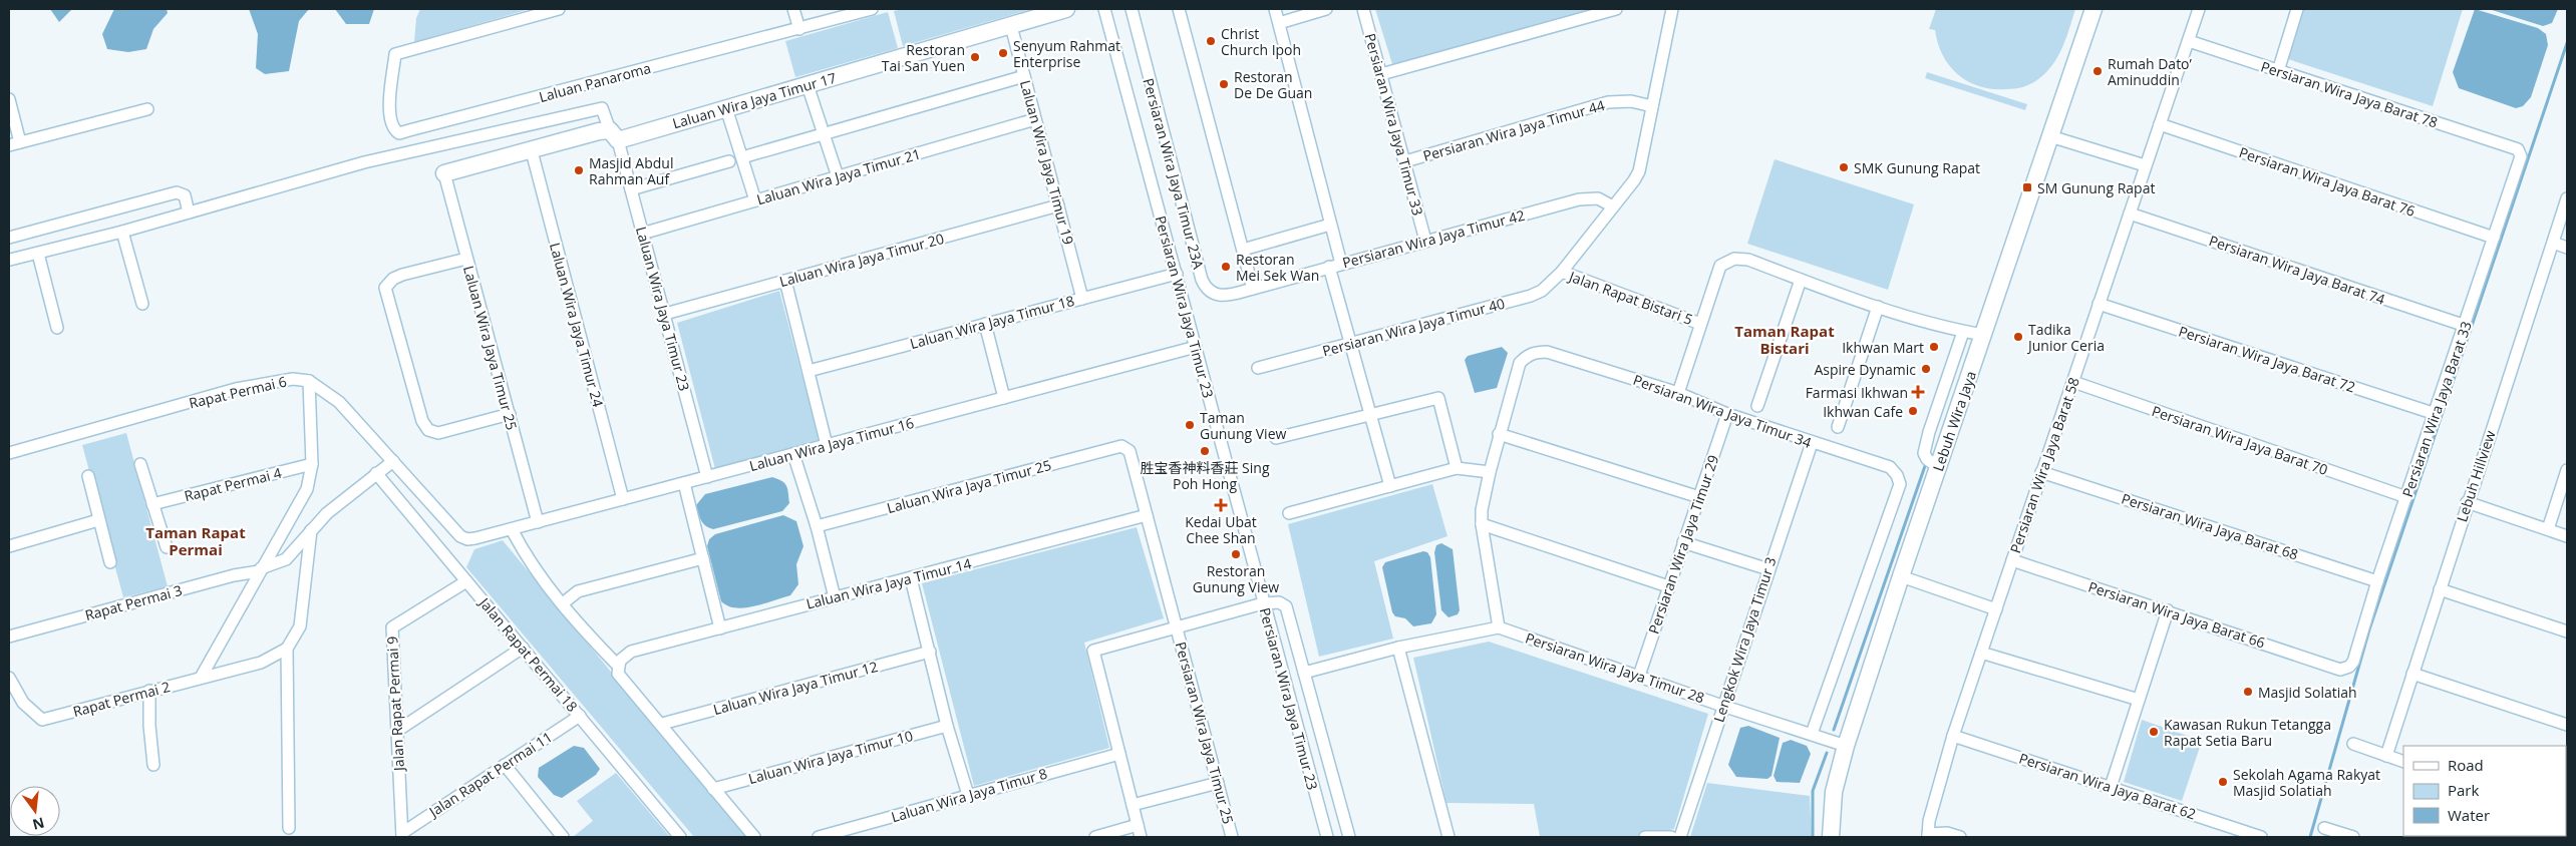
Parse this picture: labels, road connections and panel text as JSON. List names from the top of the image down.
{
  "streets": {
    "street": [
      "Laluan Panaroma",
      "Persiaran Wira Jaya Barat 78",
      "Laluan Wira Jaya Timur 17",
      "Persiaran Wira Jaya Timur 33",
      "Persiaran Wira Jaya Timur 44",
      "Laluan Wira Jaya Timur 19",
      "Persiaran Wira Jaya Timur 23A",
      "Laluan Wira Jaya Timur 21",
      "Persiaran Wira Jaya Barat 76",
      "Persiaran Wira Jaya Timur 42",
      "Laluan Wira Jaya Timur 20",
      "Persiaran Wira Jaya Barat 74",
      "Jalan Rapat Bistari 5",
      "Persiaran Wira Jaya Timur 23",
      "Laluan Wira Jaya Timur 23",
      "Laluan Wira Jaya Timur 18",
      "Laluan Wira Jaya Timur 24",
      "Persiaran Wira Jaya Timur 40",
      "Laluan Wira Jaya Timur 25",
      "Persiaran Wira Jaya Barat 72",
      "Rapat Permai 6",
      "Persiaran Wira Jaya Barat 33",
      "Persiaran Wira Jaya Timur 34",
      "Lebuh Wira Jaya",
      "Persiaran Wira Jaya Barat 70",
      "Laluan Wira Jaya Timur 16",
      "Persiaran Wira Jaya Barat 58",
      "Lebuh Hillview",
      "Rapat Permai 4",
      "Persiaran Wira Jaya Barat 68",
      "Persiaran Wira Jaya Timur 29",
      "Laluan Wira Jaya Timur 14",
      "Rapat Permai 3",
      "Persiaran Wira Jaya Barat 66",
      "Lengkok Wira Jaya Timur 3",
      "Jalan Rapat Permai 18",
      "Persiaran Wira Jaya Timur 28",
      "Laluan Wira Jaya Timur 12",
      "Rapat Permai 2",
      "Jalan Rapat Permai 9",
      "Persiaran Wira Jaya Timur 25",
      "Laluan Wira Jaya Timur 10",
      "Jalan Rapat Permai 11",
      "Persiaran Wira Jaya Barat 62",
      "Laluan Wira Jaya Timur 8"
    ]
  },
  "crossings": [
    ["Persiaran Wira Jaya Barat 78", "Persiaran Wira Jaya Barat 33"],
    ["Persiaran Wira Jaya Barat 78", "Persiaran Wira Jaya Barat 58"],
    ["Laluan Wira Jaya Timur 17", "Laluan Wira Jaya Timur 19"],
    ["Laluan Wira Jaya Timur 17", "Laluan Wira Jaya Timur 23"],
    ["Laluan Wira Jaya Timur 17", "Laluan Wira Jaya Timur 24"],
    ["Laluan Wira Jaya Timur 17", "Laluan Wira Jaya Timur 25"],
    ["Persiaran Wira Jaya Timur 33", "Persiaran Wira Jaya Timur 44"],
    ["Persiaran Wira Jaya Timur 33", "Persiaran Wira Jaya Timur 42"],
    ["Persiaran Wira Jaya Timur 44", "Persiaran Wira Jaya Timur 40"],
    ["Laluan Wira Jaya Timur 19", "Laluan Wira Jaya Timur 21"],
    ["Laluan Wira Jaya Timur 19", "Laluan Wira Jaya Timur 20"],
    ["Laluan Wira Jaya Timur 19", "Laluan Wira Jaya Timur 18"],
    ["Persiaran Wira Jaya Timur 23A", "Persiaran Wira Jaya Timur 42"],
    ["Laluan Wira Jaya Timur 21", "Laluan Wira Jaya Timur 23"],
    ["Persiaran Wira Jaya Barat 76", "Persiaran Wira Jaya Barat 33"],
    ["Persiaran Wira Jaya Barat 76", "Persiaran Wira Jaya Barat 58"],
    ["Persiaran Wira Jaya Timur 42", "Persiaran Wira Jaya Timur 40"],
    ["Laluan Wira Jaya Timur 20", "Laluan Wira Jaya Timur 23"],
    ["Persiaran Wira Jaya Barat 74", "Persiaran Wira Jaya Barat 33"],
    ["Persiaran Wira Jaya Barat 74", "Persiaran Wira Jaya Barat 58"],
    ["Jalan Rapat Bistari 5", "Persiaran Wira Jaya Timur 40"],
    ["Persiaran Wira Jaya Timur 23", "Laluan Wira Jaya Timur 18"],
    ["Persiaran Wira Jaya Timur 23", "Laluan Wira Jaya Timur 16"],
    ["Persiaran Wira Jaya Timur 23", "Persiaran Wira Jaya Timur 25"],
    ["Laluan Wira Jaya Timur 23", "Laluan Wira Jaya Timur 16"],
    ["Laluan Wira Jaya Timur 24", "Laluan Wira Jaya Timur 16"],
    ["Laluan Wira Jaya Timur 25", "Laluan Wira Jaya Timur 16"],
    ["Laluan Wira Jaya Timur 25", "Persiaran Wira Jaya Timur 25"],
    ["Persiaran Wira Jaya Barat 72", "Persiaran Wira Jaya Barat 33"],
    ["Persiaran Wira Jaya Barat 72", "Persiaran Wira Jaya Barat 58"],
    ["Persiaran Wira Jaya Barat 33", "Persiaran Wira Jaya Barat 70"],
    ["Persiaran Wira Jaya Barat 33", "Persiaran Wira Jaya Barat 68"],
    ["Persiaran Wira Jaya Barat 33", "Persiaran Wira Jaya Barat 66"],
    ["Persiaran Wira Jaya Timur 34", "Persiaran Wira Jaya Timur 29"],
    ["Persiaran Wira Jaya Timur 34", "Lengkok Wira Jaya Timur 3"],
    ["Persiaran Wira Jaya Timur 34", "Persiaran Wira Jaya Timur 28"],
    ["Lebuh Wira Jaya", "Persiaran Wira Jaya Timur 28"],
    ["Persiaran Wira Jaya Barat 70", "Persiaran Wira Jaya Barat 58"],
    ["Persiaran Wira Jaya Barat 58", "Persiaran Wira Jaya Barat 68"],
    ["Persiaran Wira Jaya Barat 58", "Persiaran Wira Jaya Barat 66"],
    ["Persiaran Wira Jaya Barat 58", "Persiaran Wira Jaya Barat 62"],
    ["Persiaran Wira Jaya Timur 29", "Persiaran Wira Jaya Timur 28"],
    ["Laluan Wira Jaya Timur 14", "Persiaran Wira Jaya Timur 25"],
    ["Rapat Permai 3", "Jalan Rapat Permai 18"],
    ["Lengkok Wira Jaya Timur 3", "Persiaran Wira Jaya Timur 28"],
    ["Jalan Rapat Permai 18", "Jalan Rapat Permai 9"],
    ["Jalan Rapat Permai 18", "Jalan Rapat Permai 11"],
    ["Jalan Rapat Permai 9", "Jalan Rapat Permai 11"],
    ["Persiaran Wira Jaya Timur 25", "Laluan Wira Jaya Timur 8"]
  ],
  "districts": ["Taman Rapat Bistari", "Taman Rapat Permai"],
  "places": {
    "other": [
      "Christ Church Ipoh",
      "Senyum Rahmat Enterprise",
      "Restoran Tai San Yuen",
      "Rumah Dato’ Aminuddin",
      "Restoran De De Guan",
      "SMK Gunung Rapat",
      "Masjid Abdul Rahman Auf",
      "Restoran Mei Sek Wan",
      "Tadika Junior Ceria",
      "Ikhwan Mart",
      "Aspire Dynamic",
      "Ikhwan Cafe",
      "Taman Gunung View",
      "胜宝香神料香莊 Sing Poh Hong",
      "Restoran Gunung View",
      "Masjid Solatiah",
      "Kawasan Rukun Tetangga Rapat Setia Baru",
      "Sekolah Agama Rakyat Masjid Solatiah"
    ],
    "transit": ["SM Gunung Rapat"],
    "health": ["Farmasi Ikhwan", "Kedai Ubat Chee Shan"]
  },
  "legend": ["Road", "Park", "Water"],
  "north": "bottom"
}
